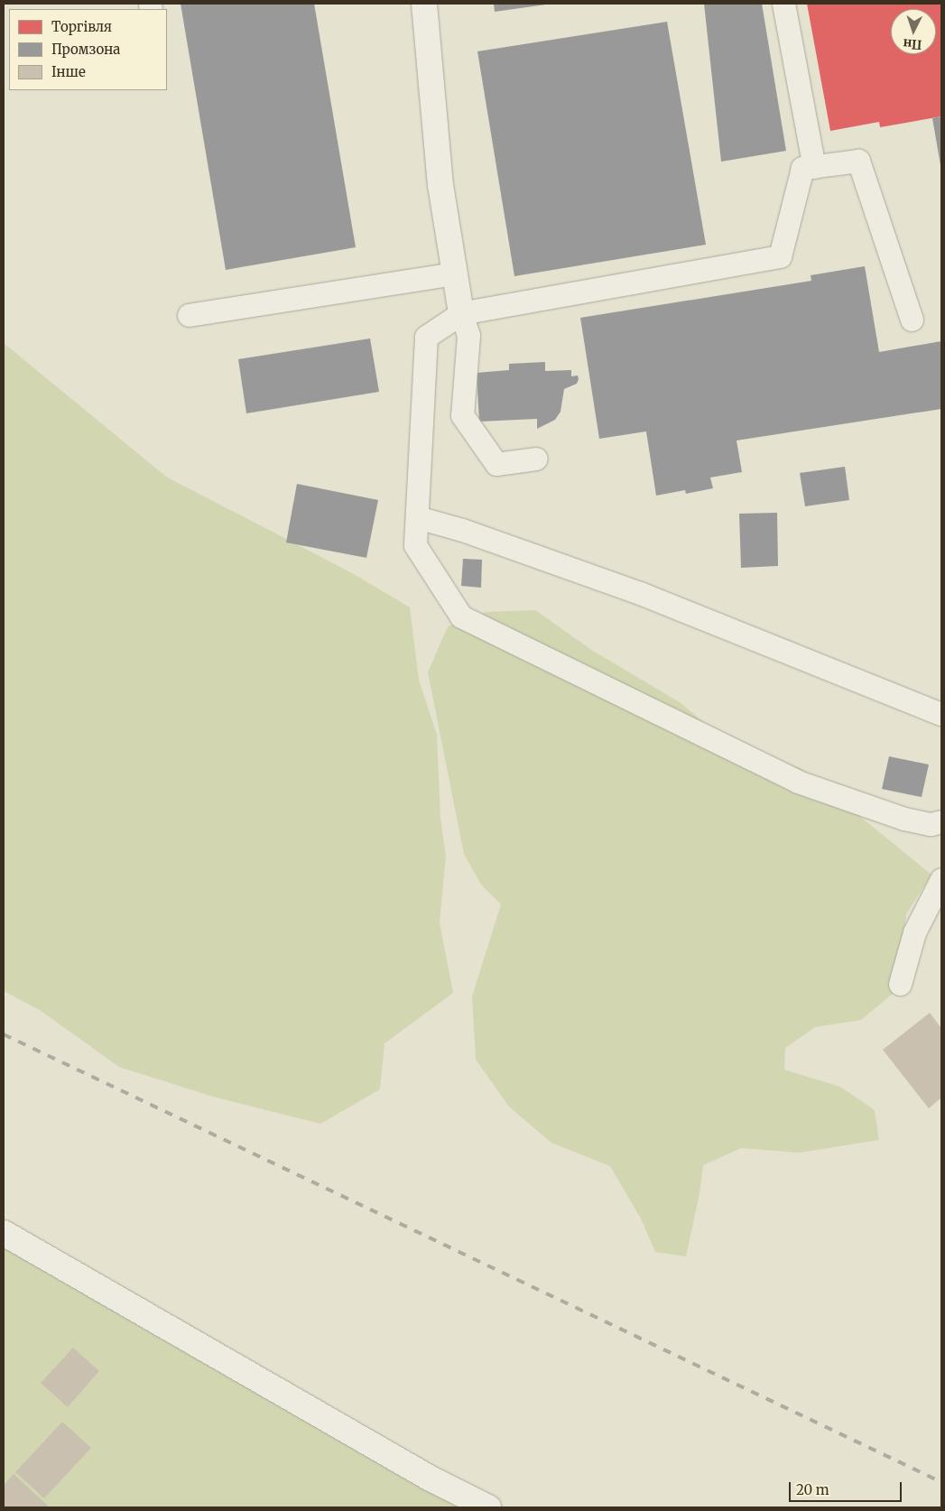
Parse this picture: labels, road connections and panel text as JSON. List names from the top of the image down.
{
  "legend": ["Торгівля", "Промзона", "Інше"],
  "scale_bar": "20 m",
  "north": "bottom"
}
